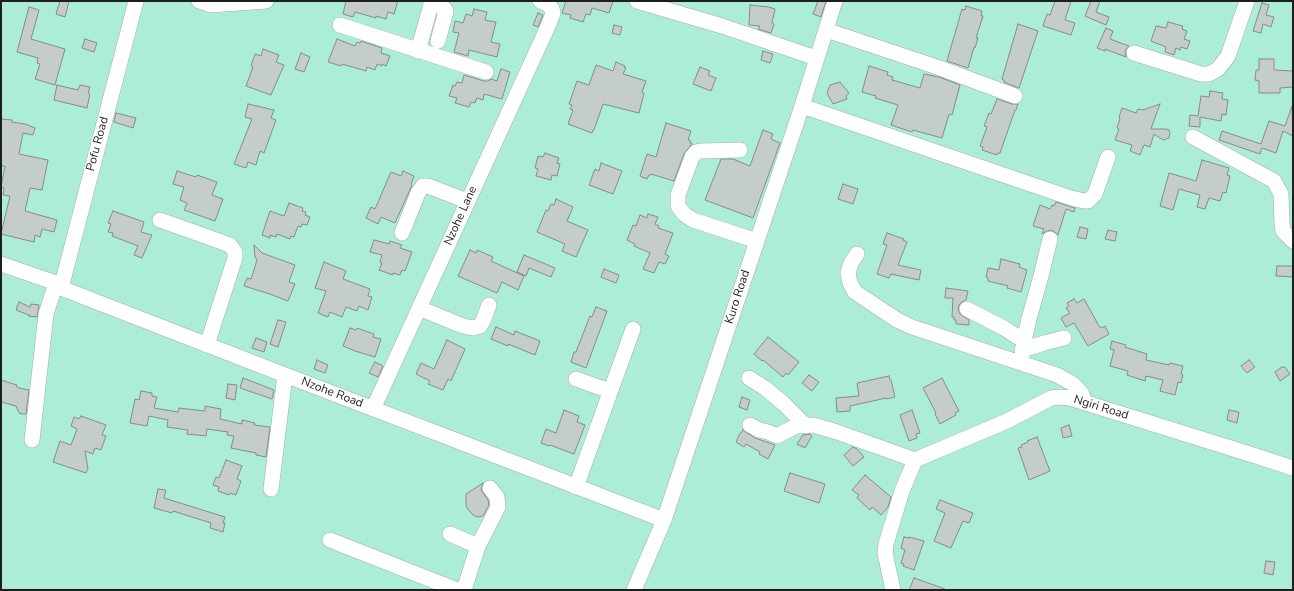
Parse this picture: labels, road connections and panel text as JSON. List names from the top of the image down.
{
  "streets": {
    "street": [
      "Pofu Road",
      "Nzohe Lane",
      "Kuro Road",
      "Nzohe Road",
      "Ngiri Road"
    ]
  },
  "crossings": [
    ["Pofu Road", "Nzohe Road"],
    ["Nzohe Lane", "Nzohe Road"],
    ["Kuro Road", "Nzohe Road"]
  ]
}
